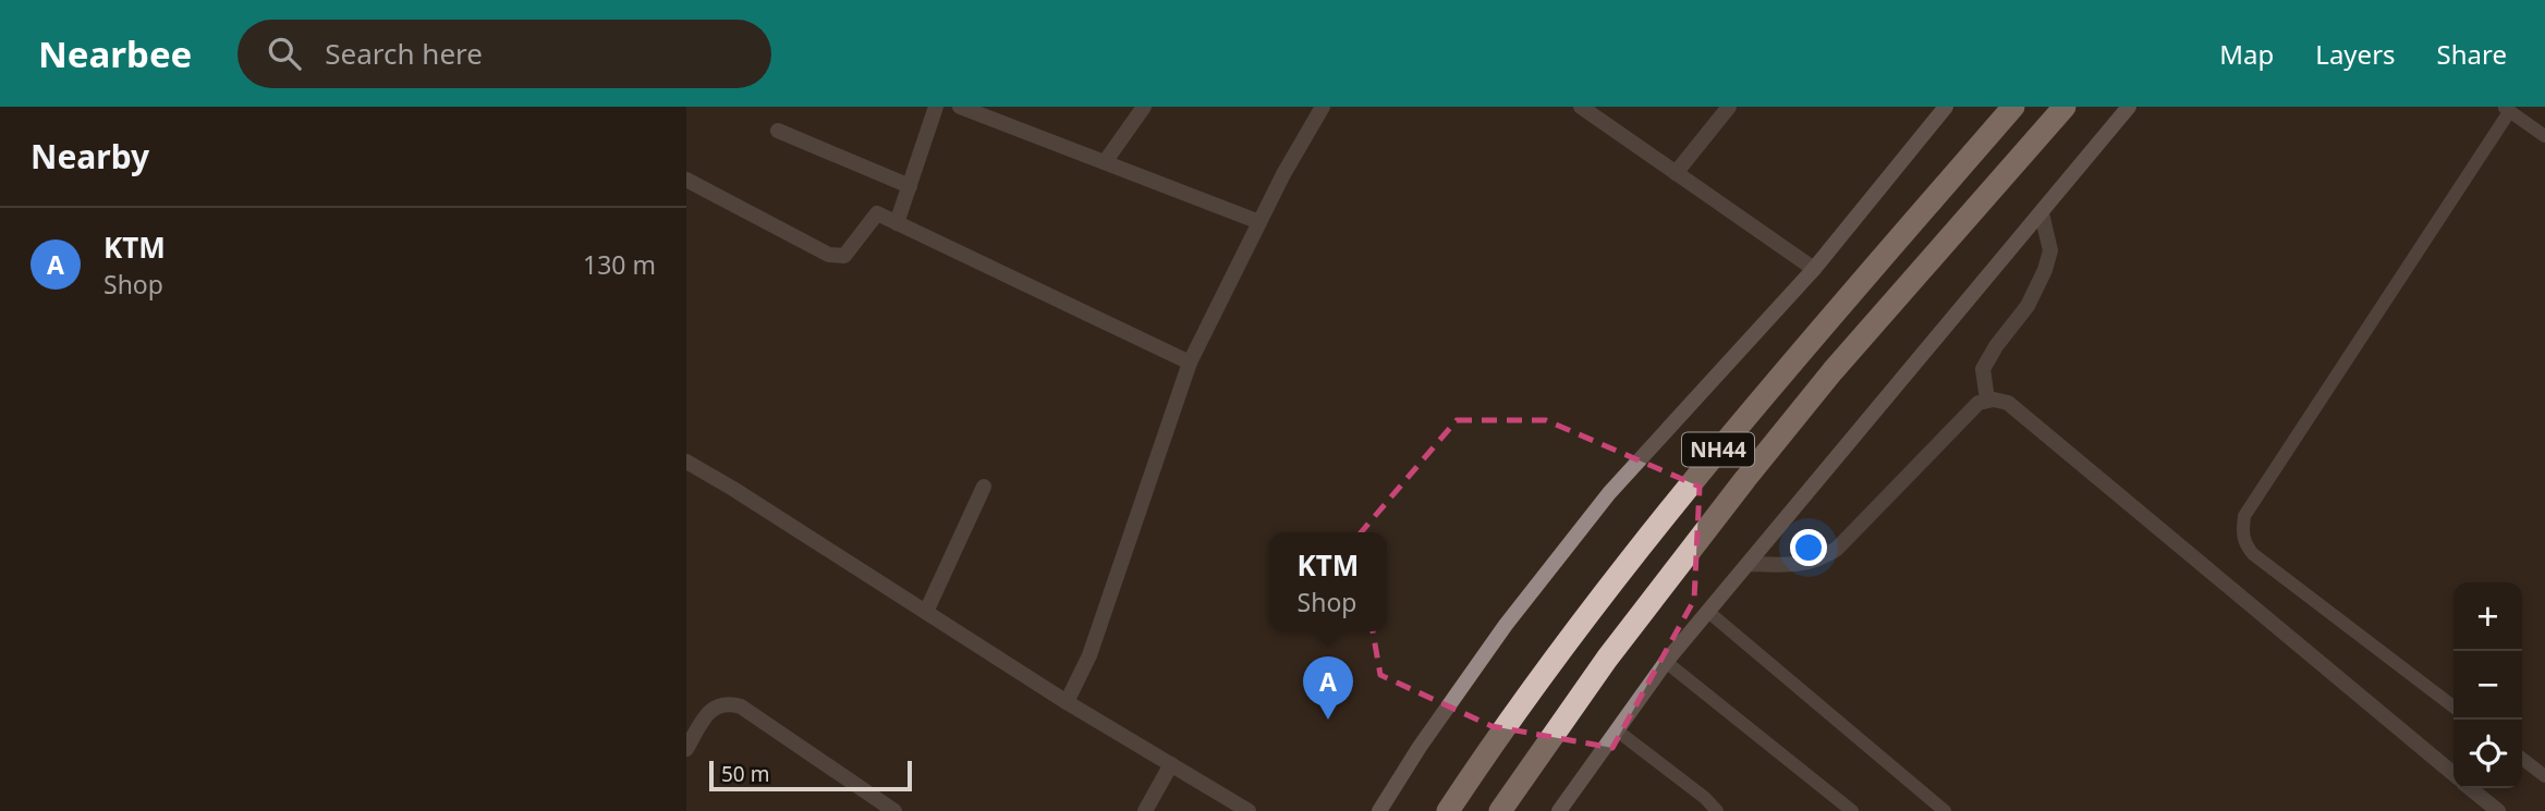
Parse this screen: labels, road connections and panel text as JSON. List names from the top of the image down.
{
  "streets": {
    "highway": ["NH44"]
  },
  "scale_bar": "50 m",
  "page": {
    "header": "Nearbee",
    "search": "Search here",
    "nav": ["Map", "Layers", "Share"],
    "heading": "Nearby",
    "list": [
      {
        "mark": "A",
        "name": "KTM",
        "note": "Shop",
        "value": "130 m"
      }
    ],
    "popup": ["KTM", "Shop"],
    "map_buttons": ["+", "−"],
    "pins": "A",
    "scale": "50 m"
  }
}
